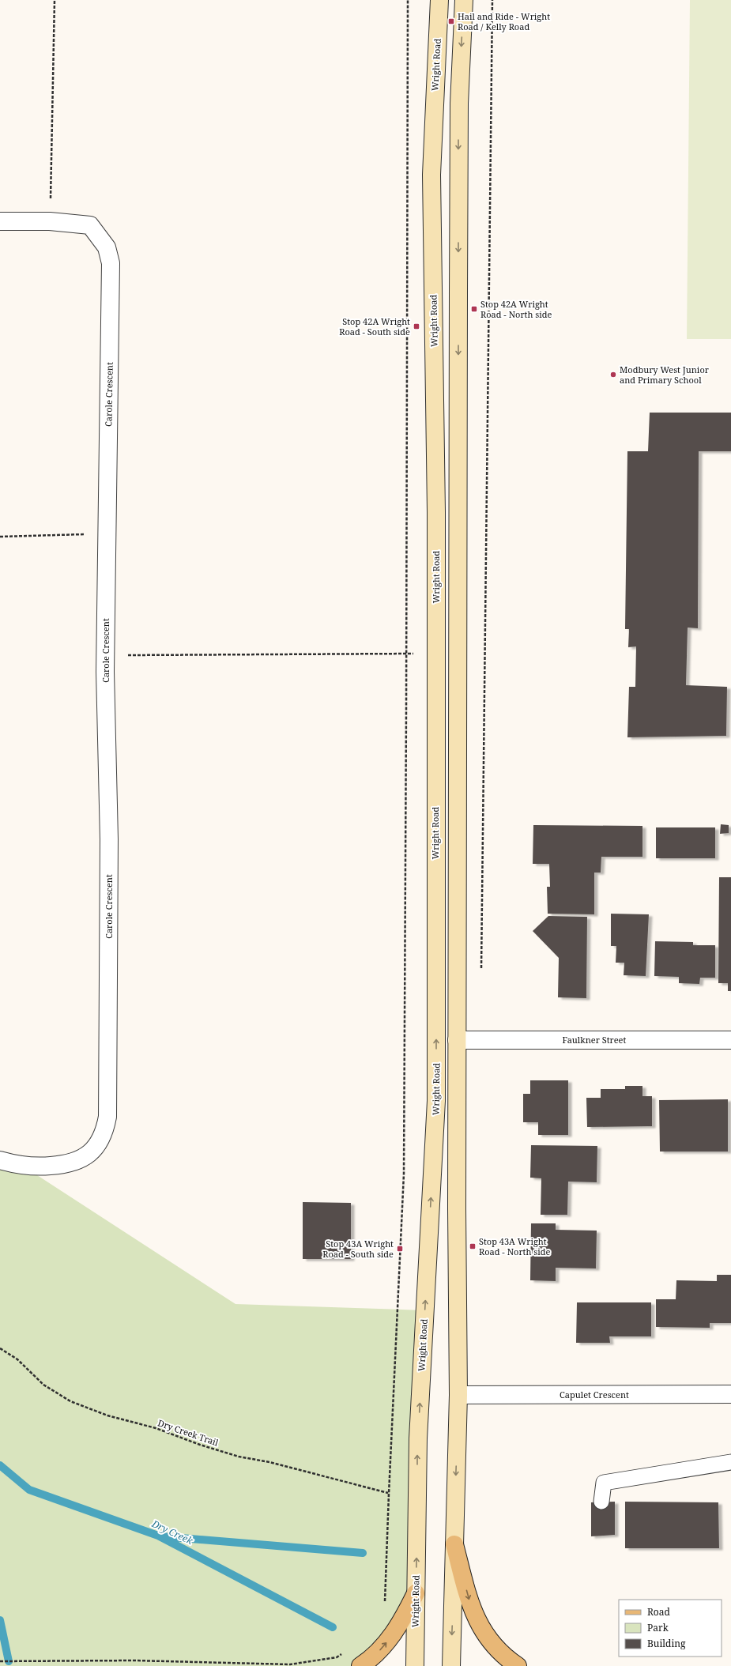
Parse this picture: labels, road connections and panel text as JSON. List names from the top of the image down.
{
  "streets": {
    "main road": ["Wright Road"],
    "street": ["Carole Crescent", "Faulkner Street", "Capulet Crescent"],
    "path": ["Dry Creek Trail"]
  },
  "water": ["Dry Creek"],
  "places": {
    "transit": [
      "Hail and Ride - Wright Road / Kelly Road",
      "Stop 42A Wright Road - North side",
      "Stop 42A Wright Road - South side",
      "Stop 43A Wright Road - North side",
      "Stop 43A Wright Road - South side"
    ],
    "other": ["Modbury West Junior and Primary School"]
  },
  "legend": ["Road", "Park", "Building"]
}
